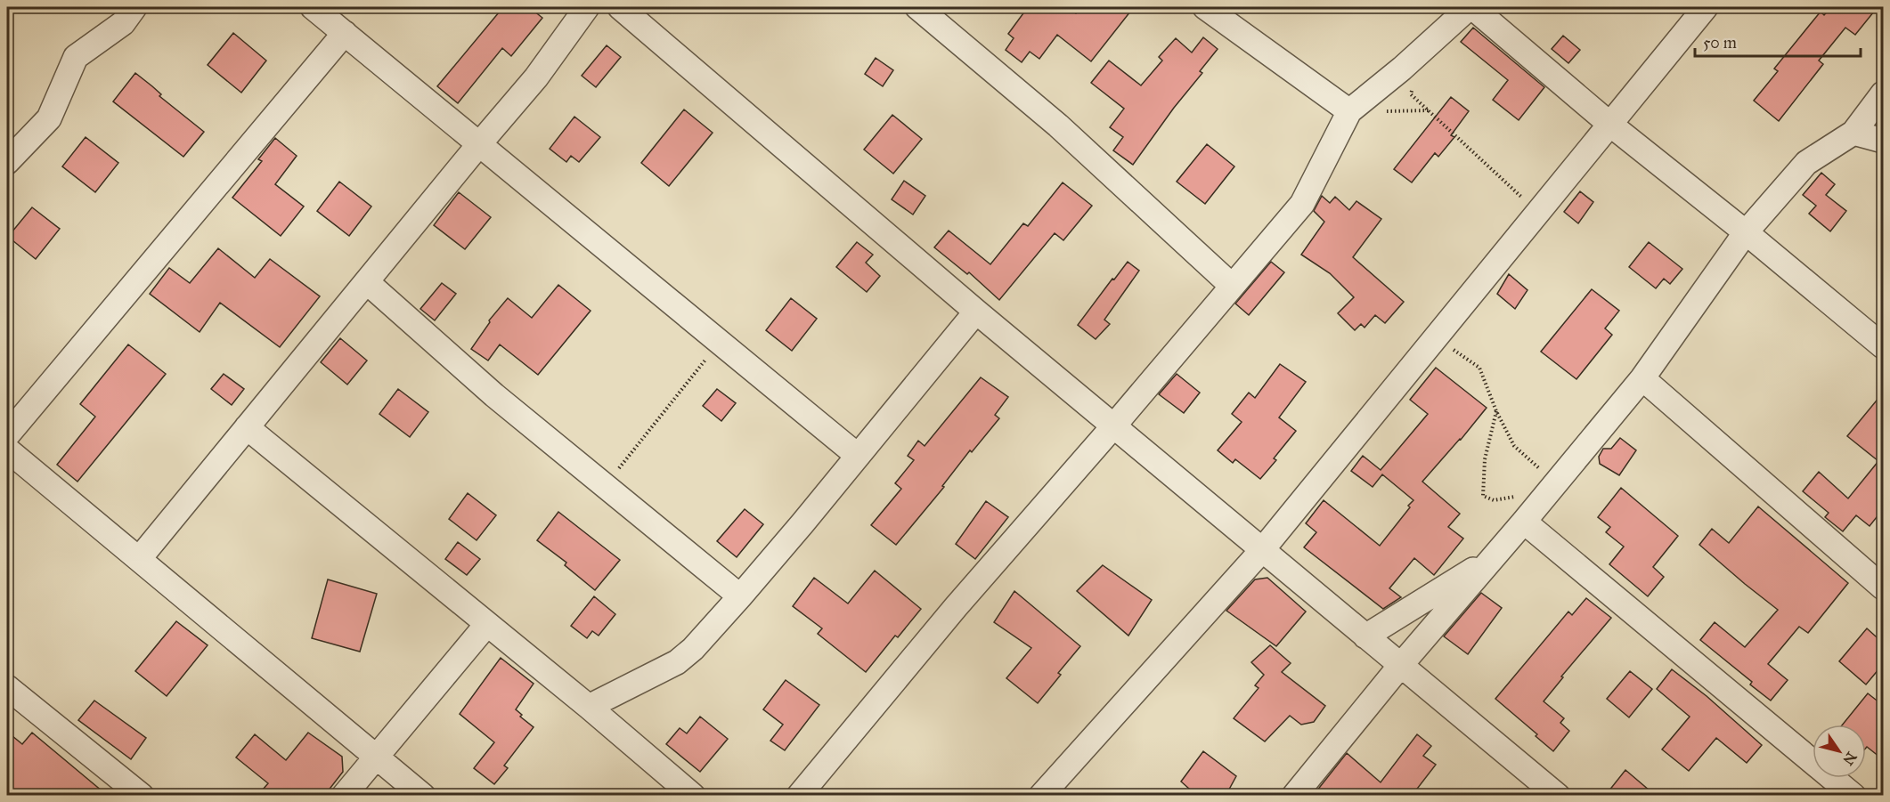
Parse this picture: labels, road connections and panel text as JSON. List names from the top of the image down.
{
  "scale_bar": "50 m",
  "north": "bottom right"
}
